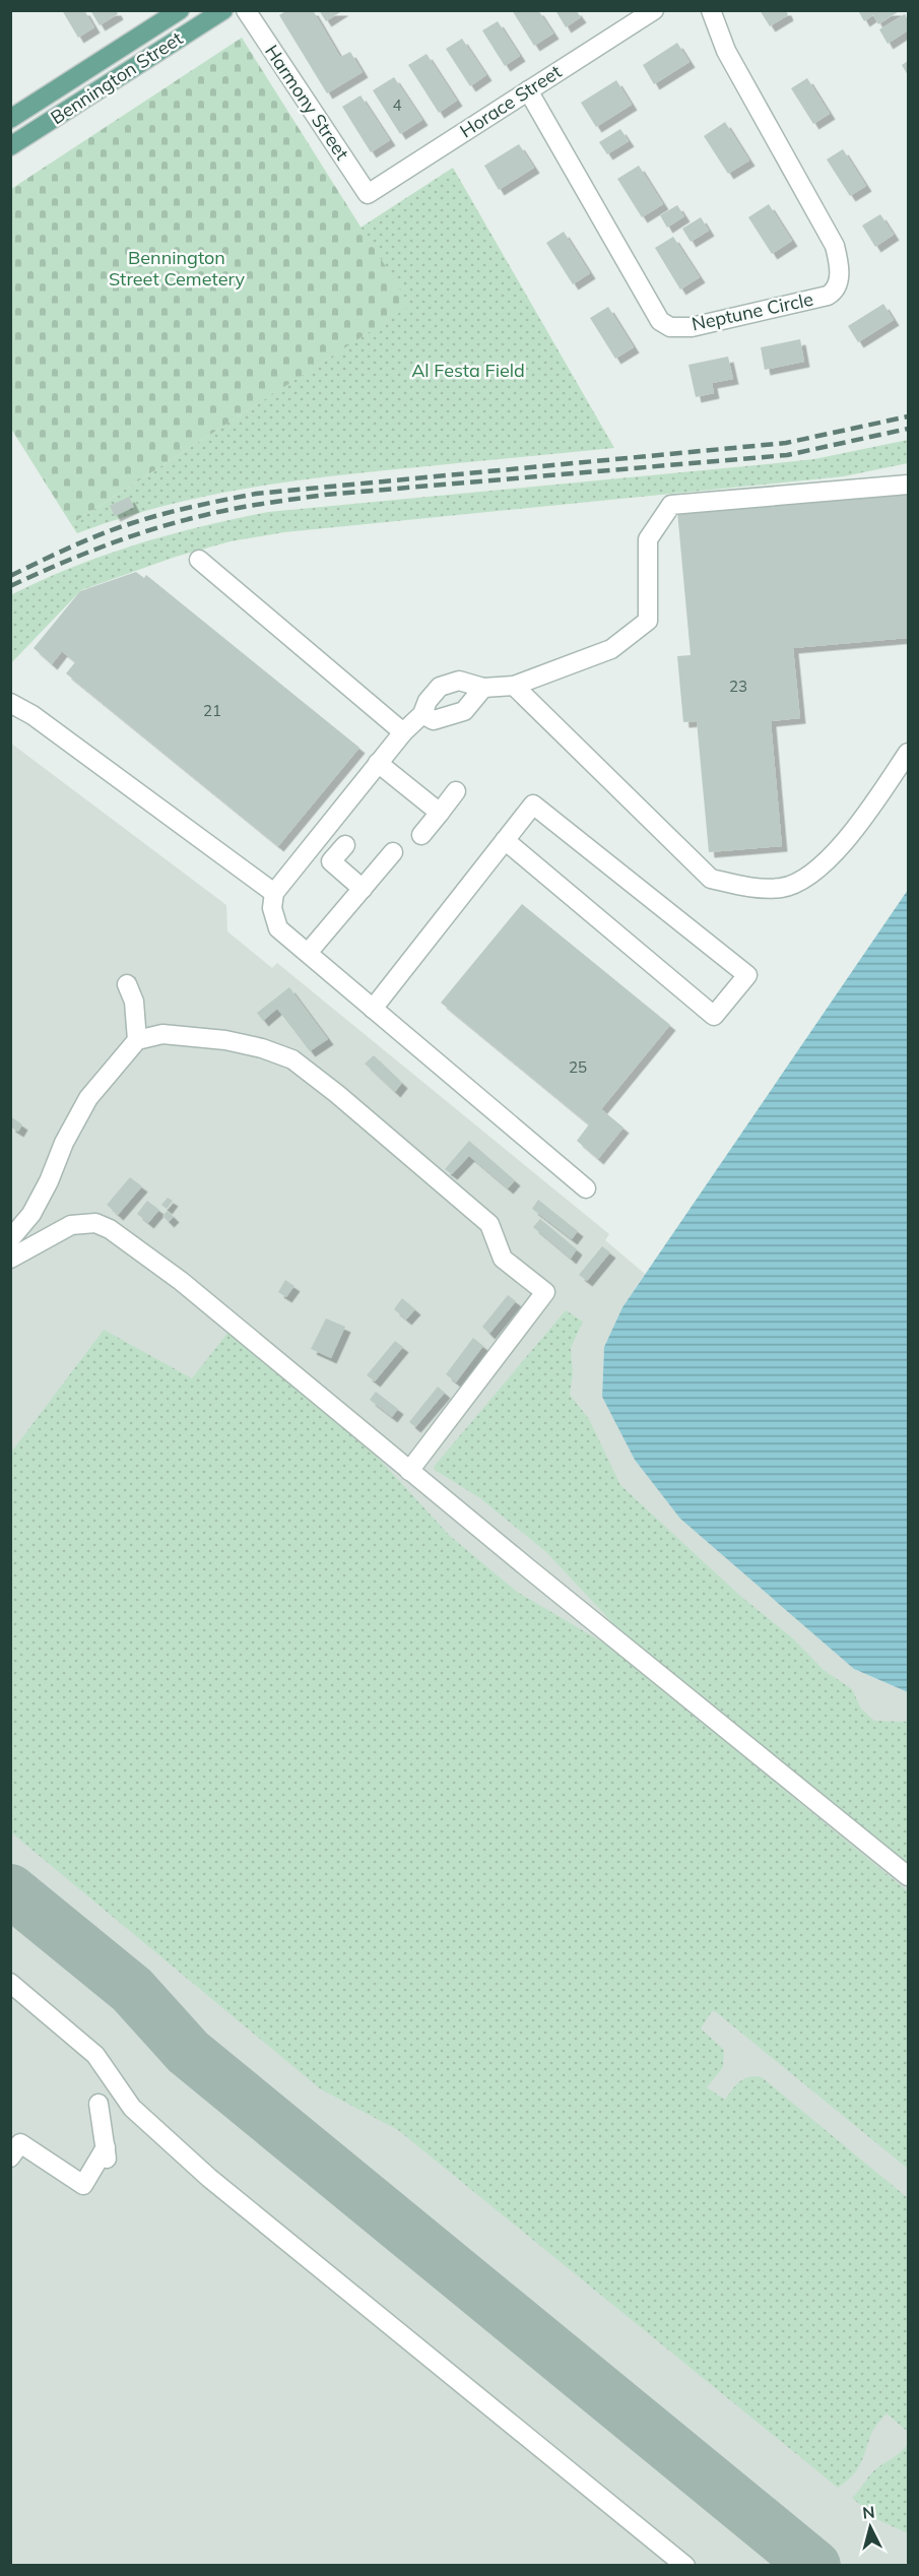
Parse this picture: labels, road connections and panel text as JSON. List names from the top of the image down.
{
  "streets": {
    "main road": ["Bennington Street"],
    "street": ["Horace Street", "Harmony Street", "Neptune Circle"]
  },
  "crossings": [
    ["Horace Street", "Harmony Street"],
    ["Horace Street", "Neptune Circle"]
  ],
  "parks": ["Bennington Street Cemetery", "Al Festa Field"],
  "house_numbers": [
    "4",
    "23",
    "21",
    "25"
  ],
  "north": "top"
}
